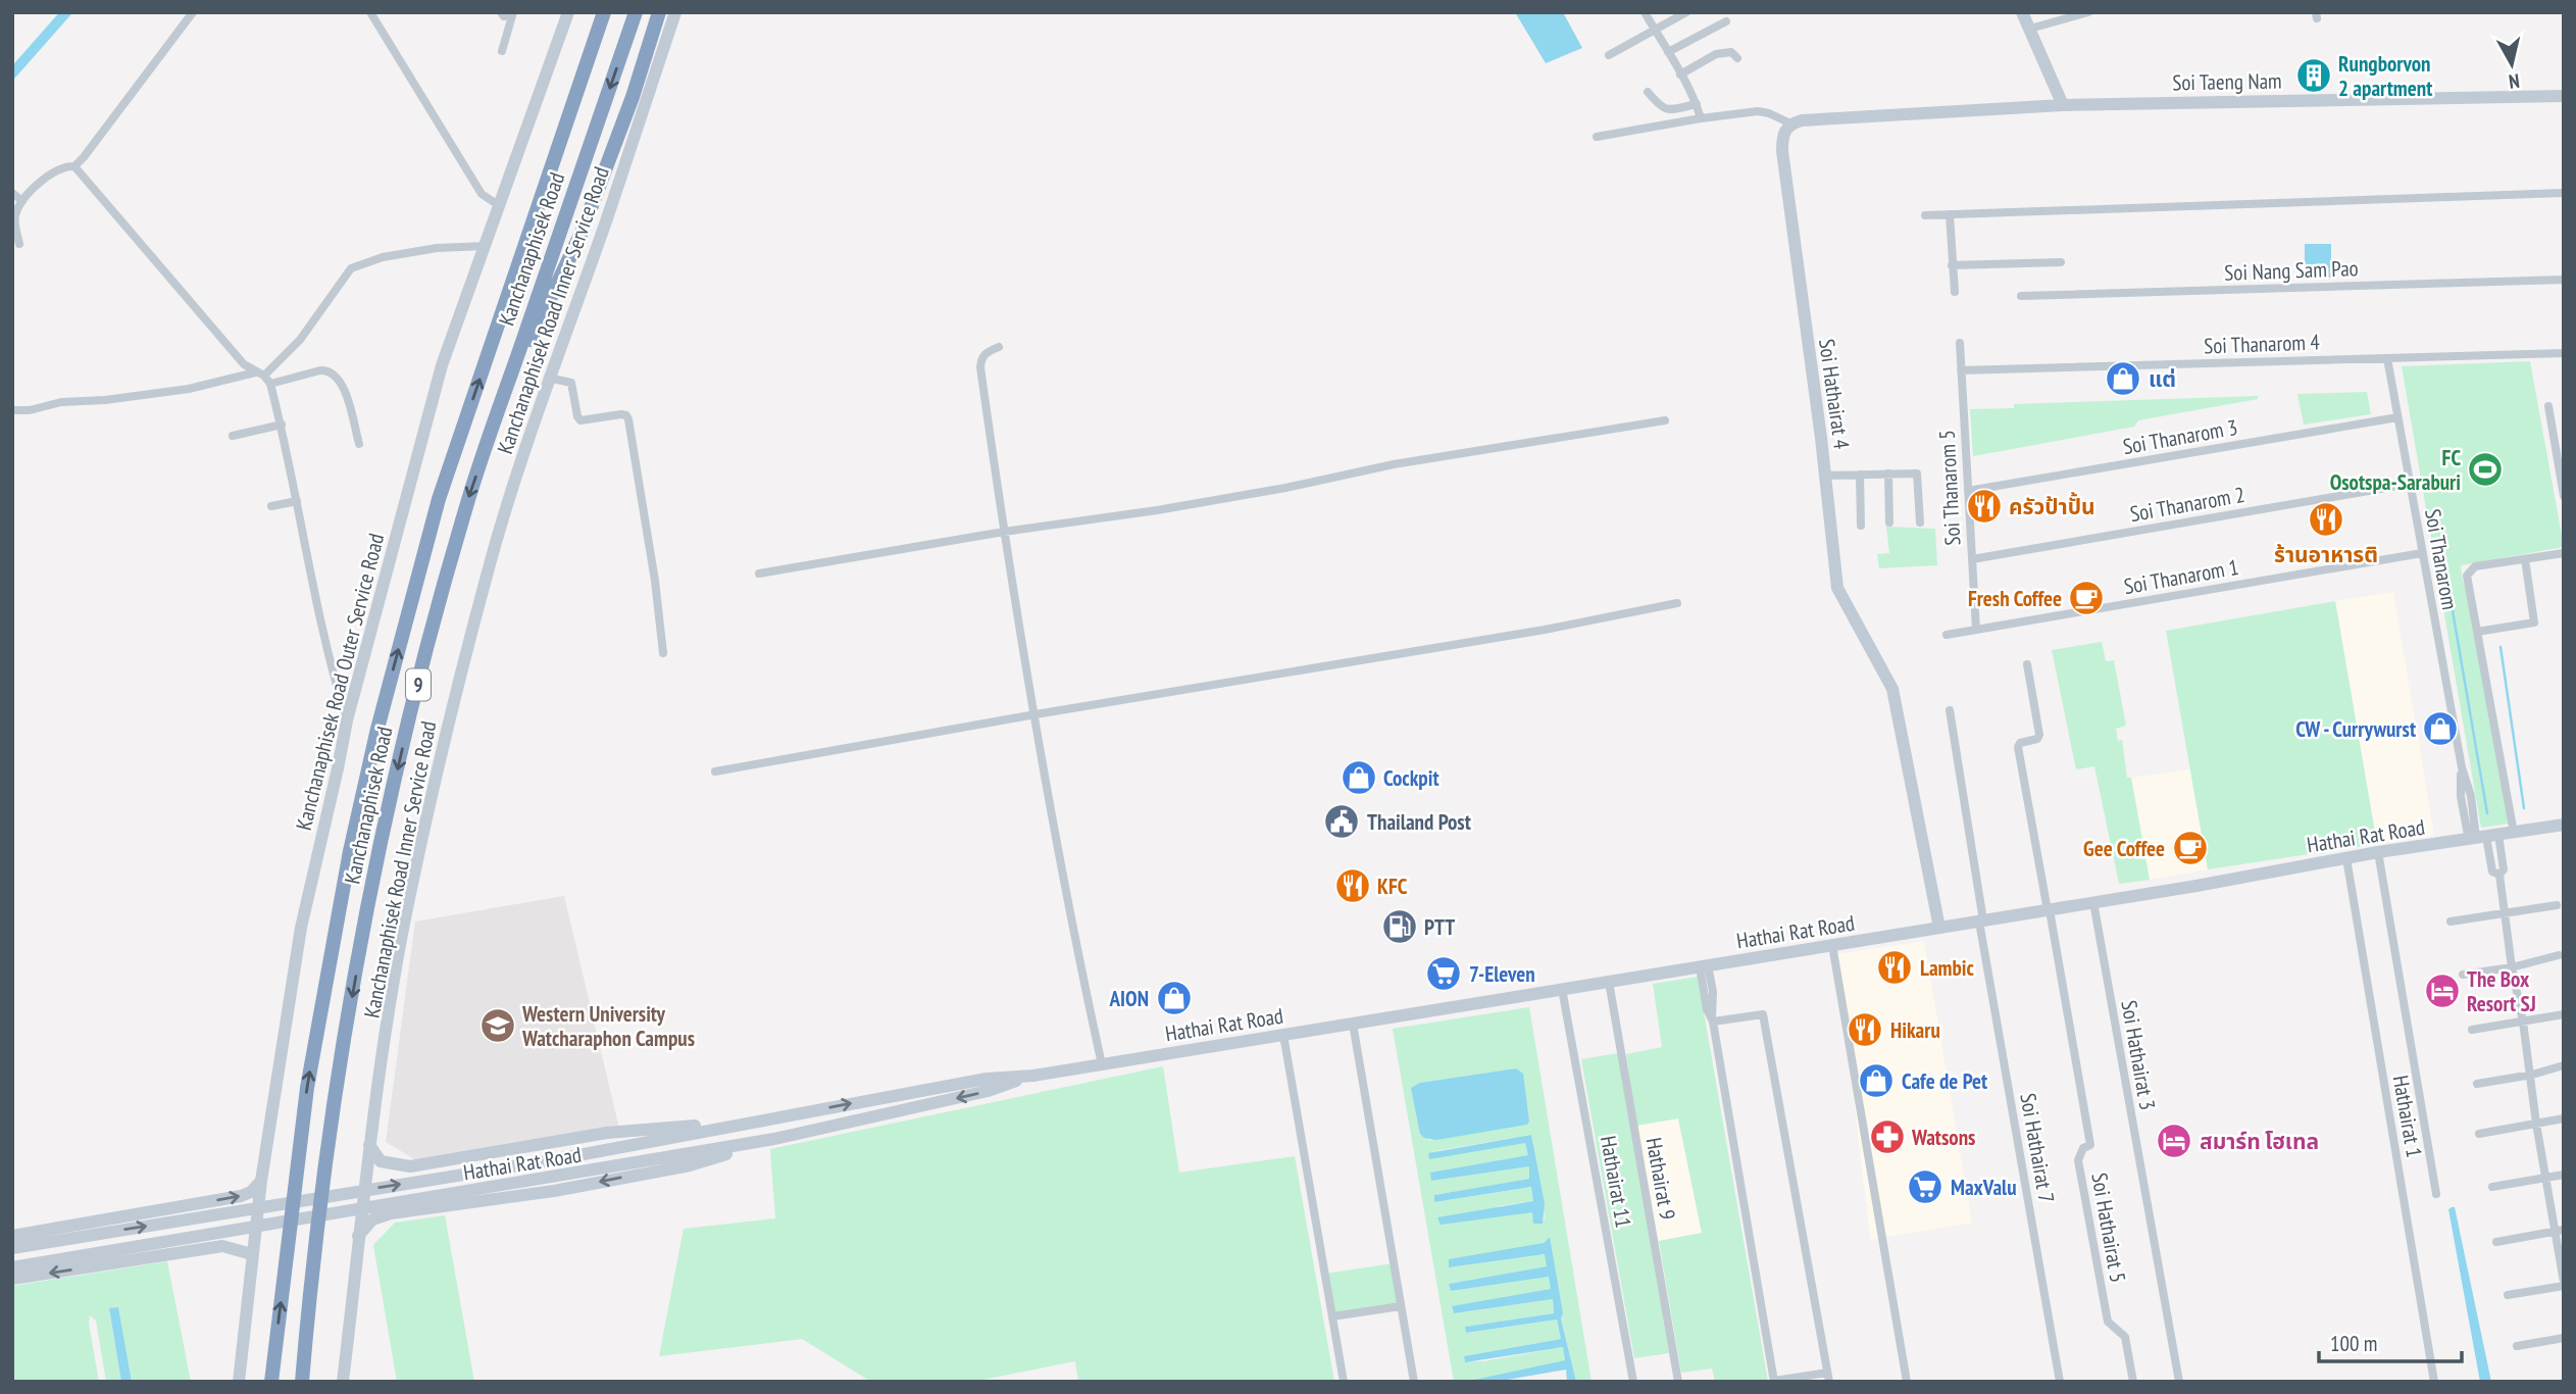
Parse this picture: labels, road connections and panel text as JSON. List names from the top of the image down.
{
  "streets": {
    "highway": ["Kanchanaphisek Road", "9"],
    "main road": [
      "Soi Taeng Nam",
      "Kanchanaphisek Road Inner Service Road",
      "Soi Hathairat 4",
      "Kanchanaphisek Road Outer Service Road",
      "Hathai Rat Road"
    ],
    "street": [
      "Soi Nang Sam Pao",
      "Soi Thanarom 4",
      "Soi Thanarom 3",
      "Soi Thanarom 5",
      "Soi Thanarom 2",
      "Soi Thanarom",
      "Soi Thanarom 1",
      "Soi Hathairat 3",
      "Hathairat 1",
      "Soi Hathairat 7",
      "Hathairat 9",
      "Hathairat 11",
      "Soi Hathairat 5"
    ]
  },
  "crossings": [
    ["Soi Thanarom 4", "Soi Thanarom 5"],
    ["Soi Thanarom 4", "Soi Thanarom"],
    ["Soi Hathairat 4", "Hathai Rat Road"],
    ["Soi Thanarom 3", "Soi Thanarom 5"],
    ["Soi Thanarom 3", "Soi Thanarom"],
    ["Soi Thanarom 5", "Soi Thanarom 2"],
    ["Soi Thanarom 5", "Soi Thanarom 1"],
    ["Soi Thanarom 2", "Soi Thanarom"],
    ["Soi Thanarom", "Soi Thanarom 1"],
    ["Soi Thanarom", "Hathai Rat Road"],
    ["Hathai Rat Road", "Soi Hathairat 3"],
    ["Hathai Rat Road", "Hathairat 1"],
    ["Hathai Rat Road", "Soi Hathairat 7"],
    ["Hathai Rat Road", "Hathairat 9"],
    ["Hathai Rat Road", "Hathairat 11"],
    ["Hathai Rat Road", "Soi Hathairat 5"]
  ],
  "places": {
    "building": ["Rungborvon 2 apartment"],
    "shop": [
      "แต่",
      "CW - Currywurst",
      "Cockpit",
      "AION",
      "Cafe de Pet"
    ],
    "sports": ["FC Osotspa-Saraburi"],
    "restaurant": [
      "ครัวป้าปั้น",
      "ร้านอาหารติ",
      "KFC",
      "Lambic",
      "Hikaru"
    ],
    "cafe": ["Fresh Coffee", "Gee Coffee"],
    "public building": ["Thailand Post"],
    "fuel station": ["PTT"],
    "supermarket": ["7-Eleven", "MaxValu"],
    "hotel": ["The Box Resort SJ", "สมาร์ท โฮเทล"],
    "school or university": ["Western University Watcharaphon Campus"],
    "pharmacy": ["Watsons"]
  },
  "scale_bar": "100 m",
  "north": "bottom"
}
